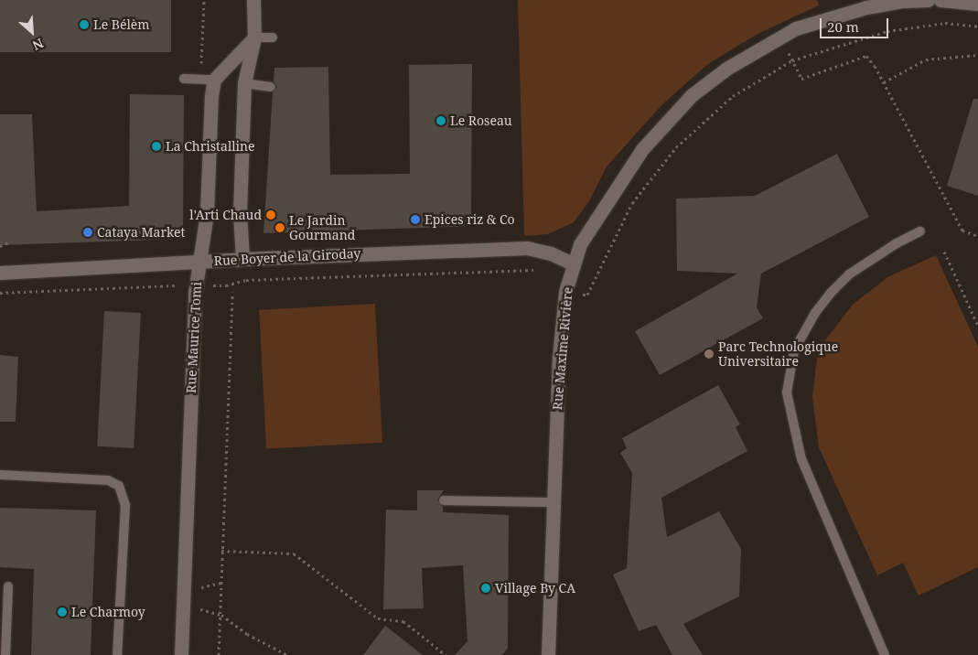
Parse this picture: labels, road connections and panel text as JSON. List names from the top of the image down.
{
  "streets": {
    "street": ["Rue Boyer de la Giroday", "Rue Maurice Tomi", "Rue Maxime Rivière"]
  },
  "crossings": [
    ["Rue Boyer de la Giroday", "Rue Maurice Tomi"],
    ["Rue Boyer de la Giroday", "Rue Maxime Rivière"]
  ],
  "places": [
    "Le Bélèm",
    "Le Roseau",
    "La Christalline",
    "l'Arti Chaud",
    "Epices riz & Co",
    "Le Jardin Gourmand",
    "Cataya Market",
    "Parc Technologique Universitaire",
    "Village By CA",
    "Le Charmoy"
  ],
  "scale_bar": "20 m",
  "north": "bottom right"
}
